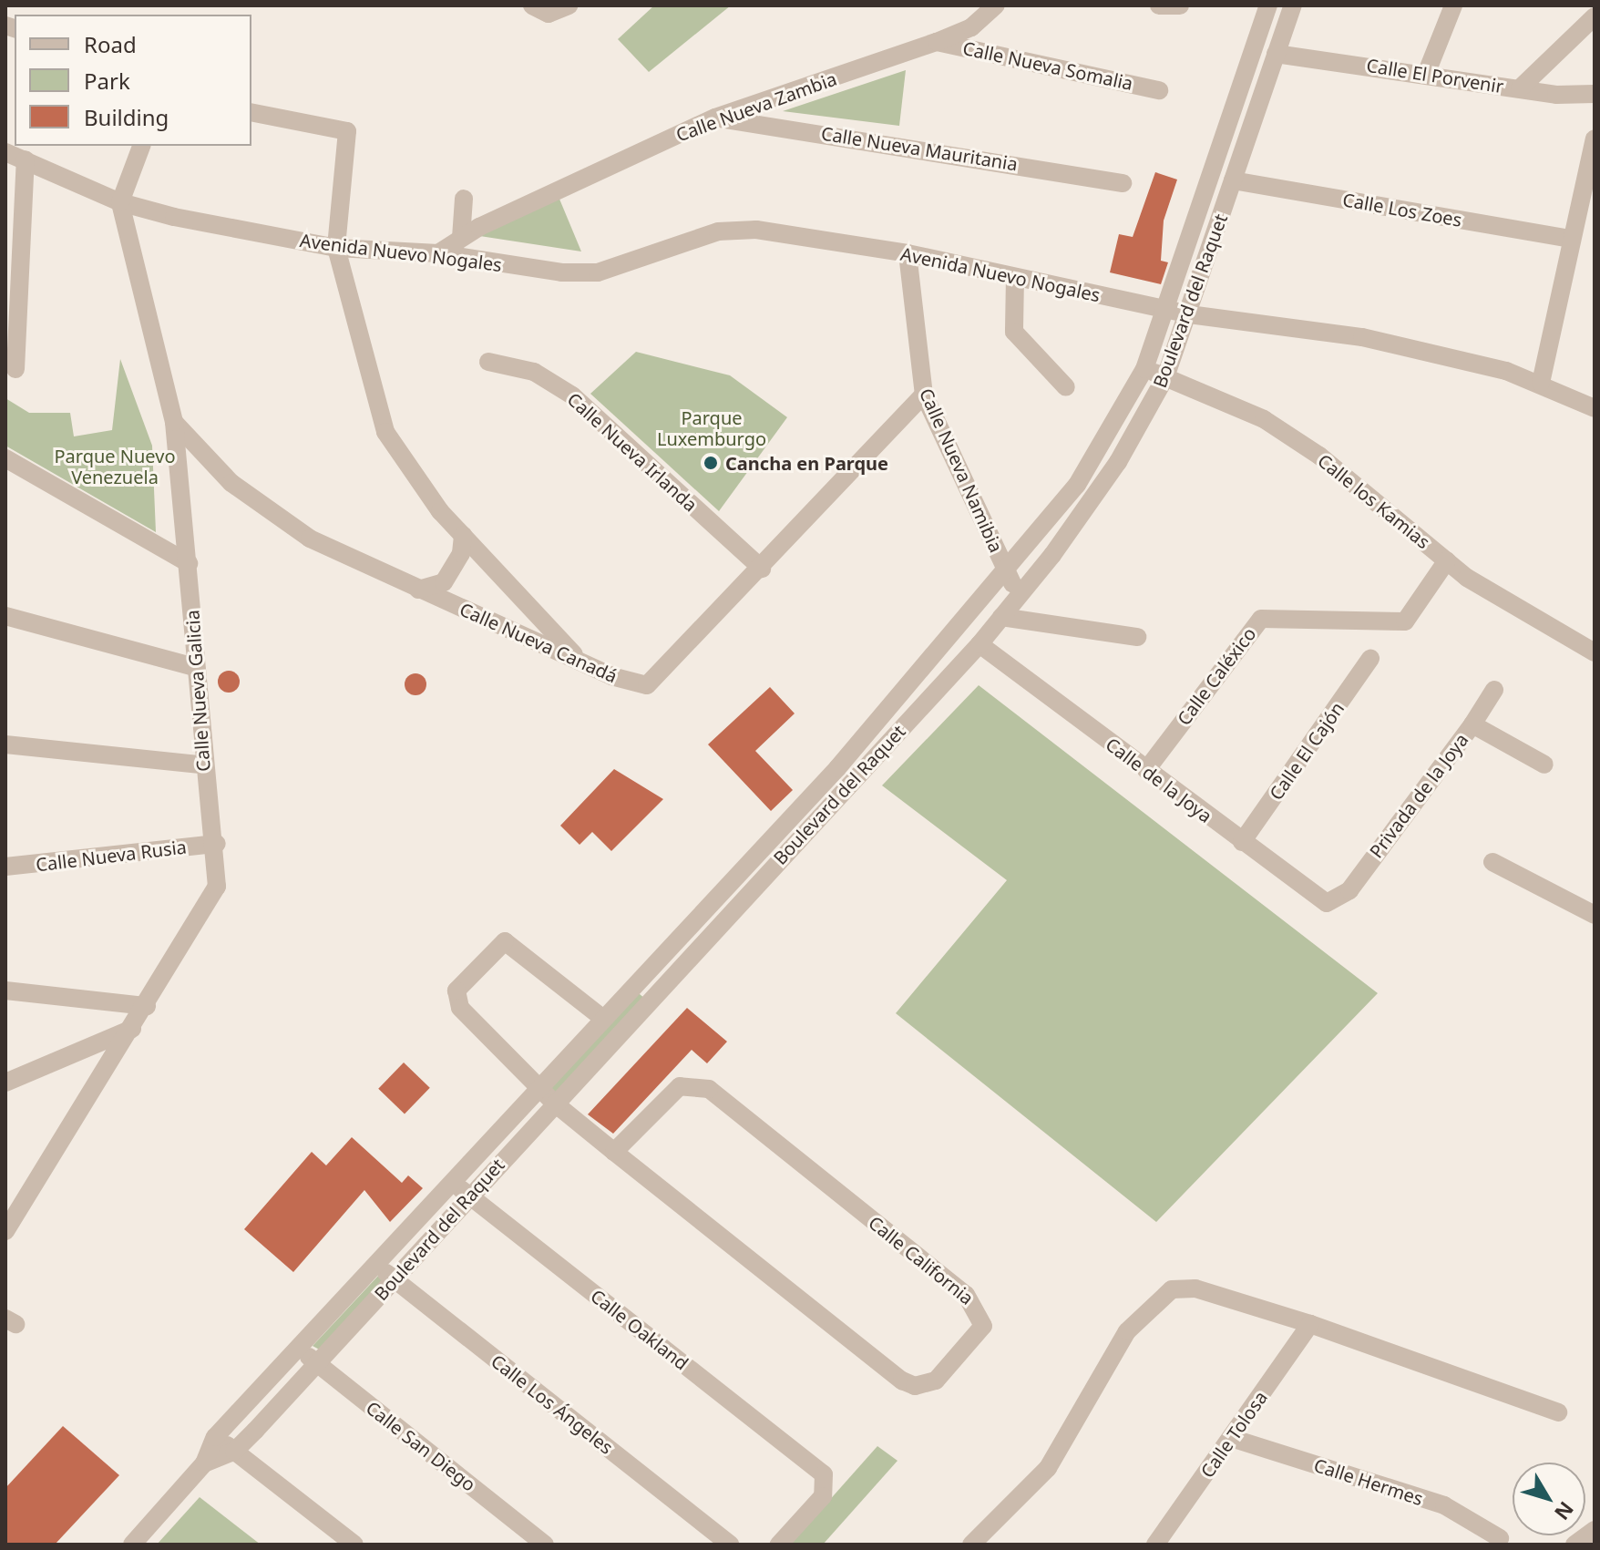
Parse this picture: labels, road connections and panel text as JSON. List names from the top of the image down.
{
  "streets": {
    "street": [
      "Calle Nueva Somalia",
      "Calle El Porvenir",
      "Calle Nueva Zambia",
      "Calle Nueva Mauritania",
      "Calle Los Zoes",
      "Avenida Nuevo Nogales",
      "Boulevard del Raquet",
      "Calle Nueva Irlanda",
      "Calle Nueva Namibia",
      "Calle los Kamias",
      "Calle Nueva Canadá",
      "Calle Caléxico",
      "Calle Nueva Galicia",
      "Calle El Cajón",
      "Calle de la Joya",
      "Privada de la Joya",
      "Calle Nueva Rusia",
      "Calle California",
      "Calle Oakland",
      "Calle Los Ángeles",
      "Calle Tolosa",
      "Calle San Diego",
      "Calle Hermes"
    ]
  },
  "crossings": [
    ["Calle Nueva Somalia", "Calle Nueva Zambia"],
    ["Calle El Porvenir", "Boulevard del Raquet"],
    ["Calle Nueva Zambia", "Calle Nueva Mauritania"],
    ["Calle Nueva Zambia", "Avenida Nuevo Nogales"],
    ["Calle Los Zoes", "Boulevard del Raquet"],
    ["Avenida Nuevo Nogales", "Boulevard del Raquet"],
    ["Avenida Nuevo Nogales", "Calle Nueva Namibia"],
    ["Avenida Nuevo Nogales", "Calle Nueva Galicia"],
    ["Boulevard del Raquet", "Calle Nueva Namibia"],
    ["Boulevard del Raquet", "Calle los Kamias"],
    ["Boulevard del Raquet", "Calle de la Joya"],
    ["Boulevard del Raquet", "Calle California"],
    ["Boulevard del Raquet", "Calle Oakland"],
    ["Boulevard del Raquet", "Calle Los Ángeles"],
    ["Boulevard del Raquet", "Calle San Diego"],
    ["Calle Nueva Irlanda", "Calle Nueva Canadá"],
    ["Calle Nueva Namibia", "Calle Nueva Canadá"],
    ["Calle los Kamias", "Calle Caléxico"],
    ["Calle Nueva Canadá", "Calle Nueva Galicia"],
    ["Calle Caléxico", "Calle de la Joya"],
    ["Calle Nueva Galicia", "Calle Nueva Rusia"],
    ["Calle El Cajón", "Calle de la Joya"],
    ["Calle de la Joya", "Privada de la Joya"],
    ["Calle Tolosa", "Calle Hermes"]
  ],
  "parks": ["Parque Luxemburgo", "Parque Nuevo Venezuela"],
  "places": ["Cancha en Parque"],
  "legend": ["Road", "Park", "Building"],
  "north": "bottom right"
}
